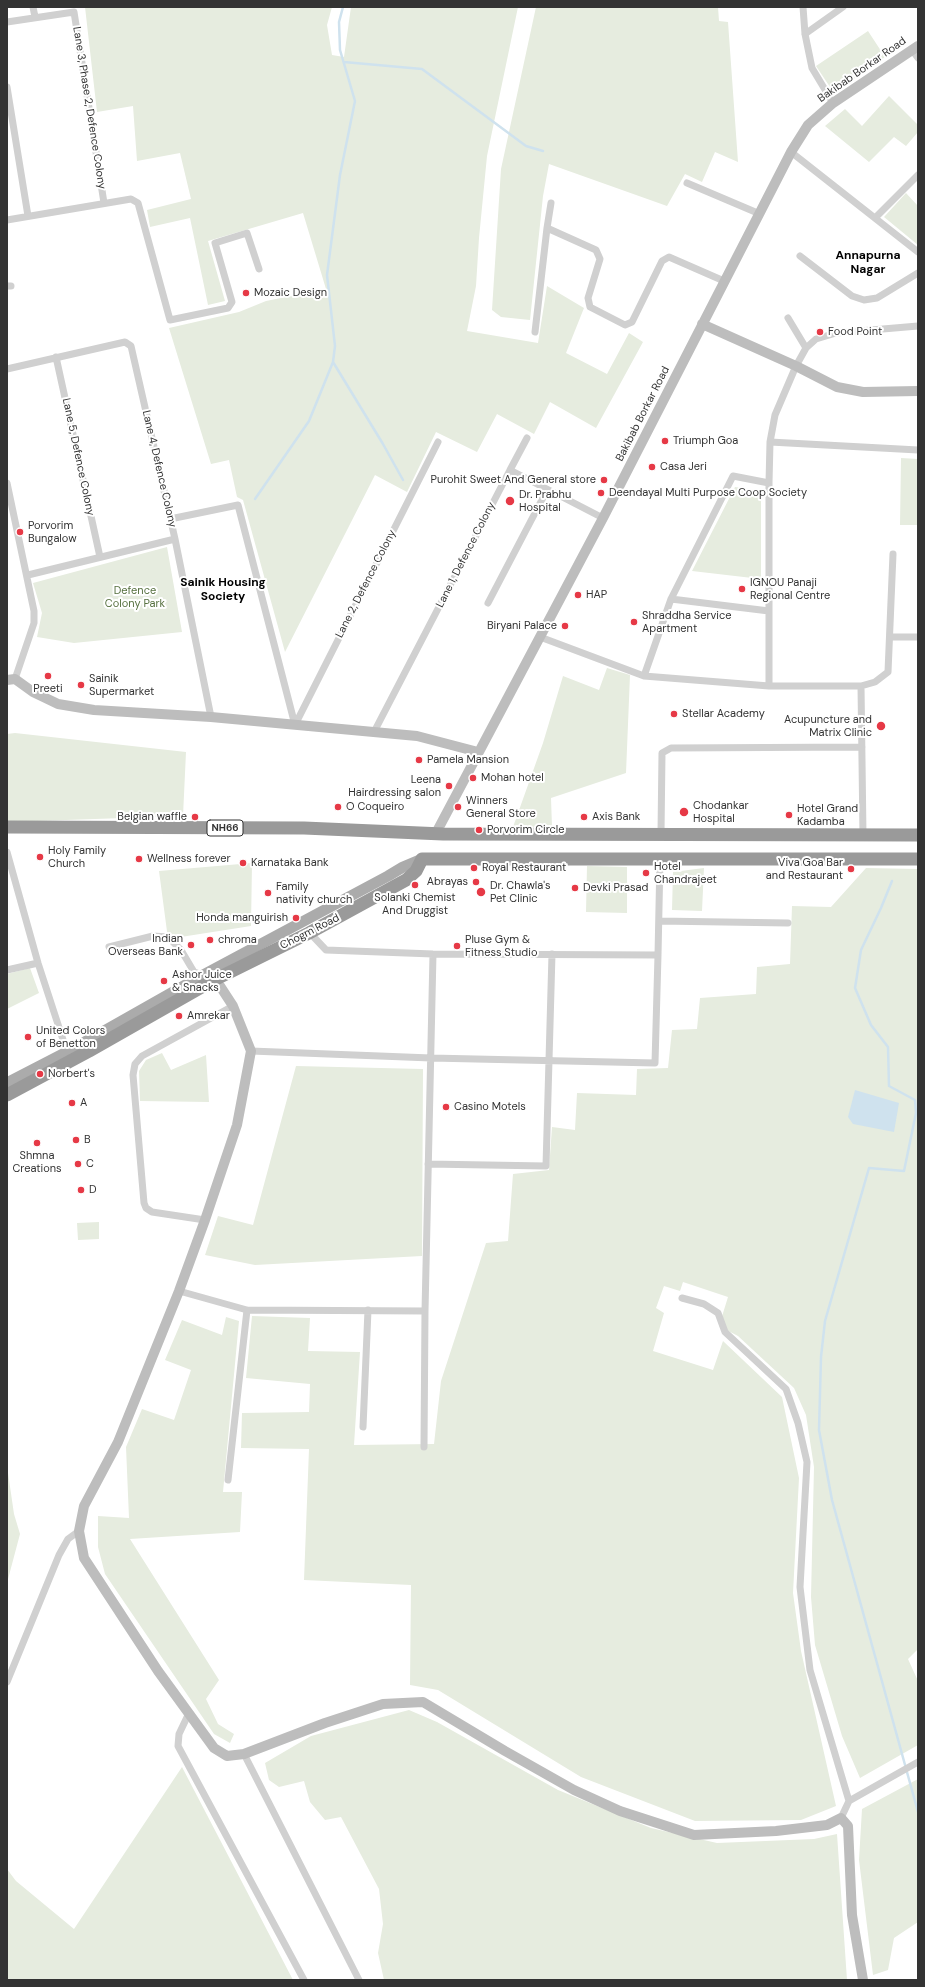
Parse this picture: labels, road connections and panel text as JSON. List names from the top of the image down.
{
  "streets": {
    "highway": ["NH66", "Chogm Road"],
    "street": [
      "Bakibab Borkar Road",
      "Lane 3, Phase 2, Defence Colony",
      "Lane 5, Defence Colony",
      "Lane 4, Defence Colony",
      "Lane 1, Defence Colony",
      "Lane 2, Defence Colony"
    ]
  },
  "crossings": [
    ["Bakibab Borkar Road", "NH66"],
    ["Lane 5, Defence Colony", "Lane 4, Defence Colony"]
  ],
  "districts": ["Annapurna Nagar", "Sainik Housing Society"],
  "parks": ["Defence Colony Park"],
  "places": [
    "Mozaic Design",
    "Food Point",
    "Triumph Goa",
    "Casa Jeri",
    "Purohit Sweet And General store",
    "Deendayal Multi Purpose Coop Society",
    "Dr. Prabhu Hospital",
    "Porvorim Bungalow",
    "IGNOU Panaji Regional Centre",
    "HAP",
    "Shraddha Service Apartment",
    "Biryani Palace",
    "Preeti",
    "Sainik Supermarket",
    "Stellar Academy",
    "Acupuncture and Matrix Clinic",
    "Pamela Mansion",
    "Mohan hotel",
    "Leena Hairdressing salon",
    "O Coqueiro",
    "Winners General Store",
    "Chodankar Hospital",
    "Hotel Grand Kadamba",
    "Belgian waffle",
    "Axis Bank",
    "Porvorim Circle",
    "Holy Family Church",
    "Wellness forever",
    "Karnataka Bank",
    "Royal Restaurant",
    "Viva Goa Bar and Restaurant",
    "Hotel Chandrajeet",
    "Abrayas",
    "Solanki Chemist And Druggist",
    "Devki Prasad",
    "Dr. Chawla's Pet Clinic",
    "Family nativity church",
    "Honda manguirish",
    "chroma",
    "Indian Overseas Bank",
    "Pluse Gym & Fitness Studio",
    "Ashor Juice & Snacks",
    "Amrekar",
    "United Colors of Benetton",
    "Norbert's",
    "A",
    "Casino Motels",
    "B",
    "Shmna Creations",
    "C",
    "D"
  ]
}
